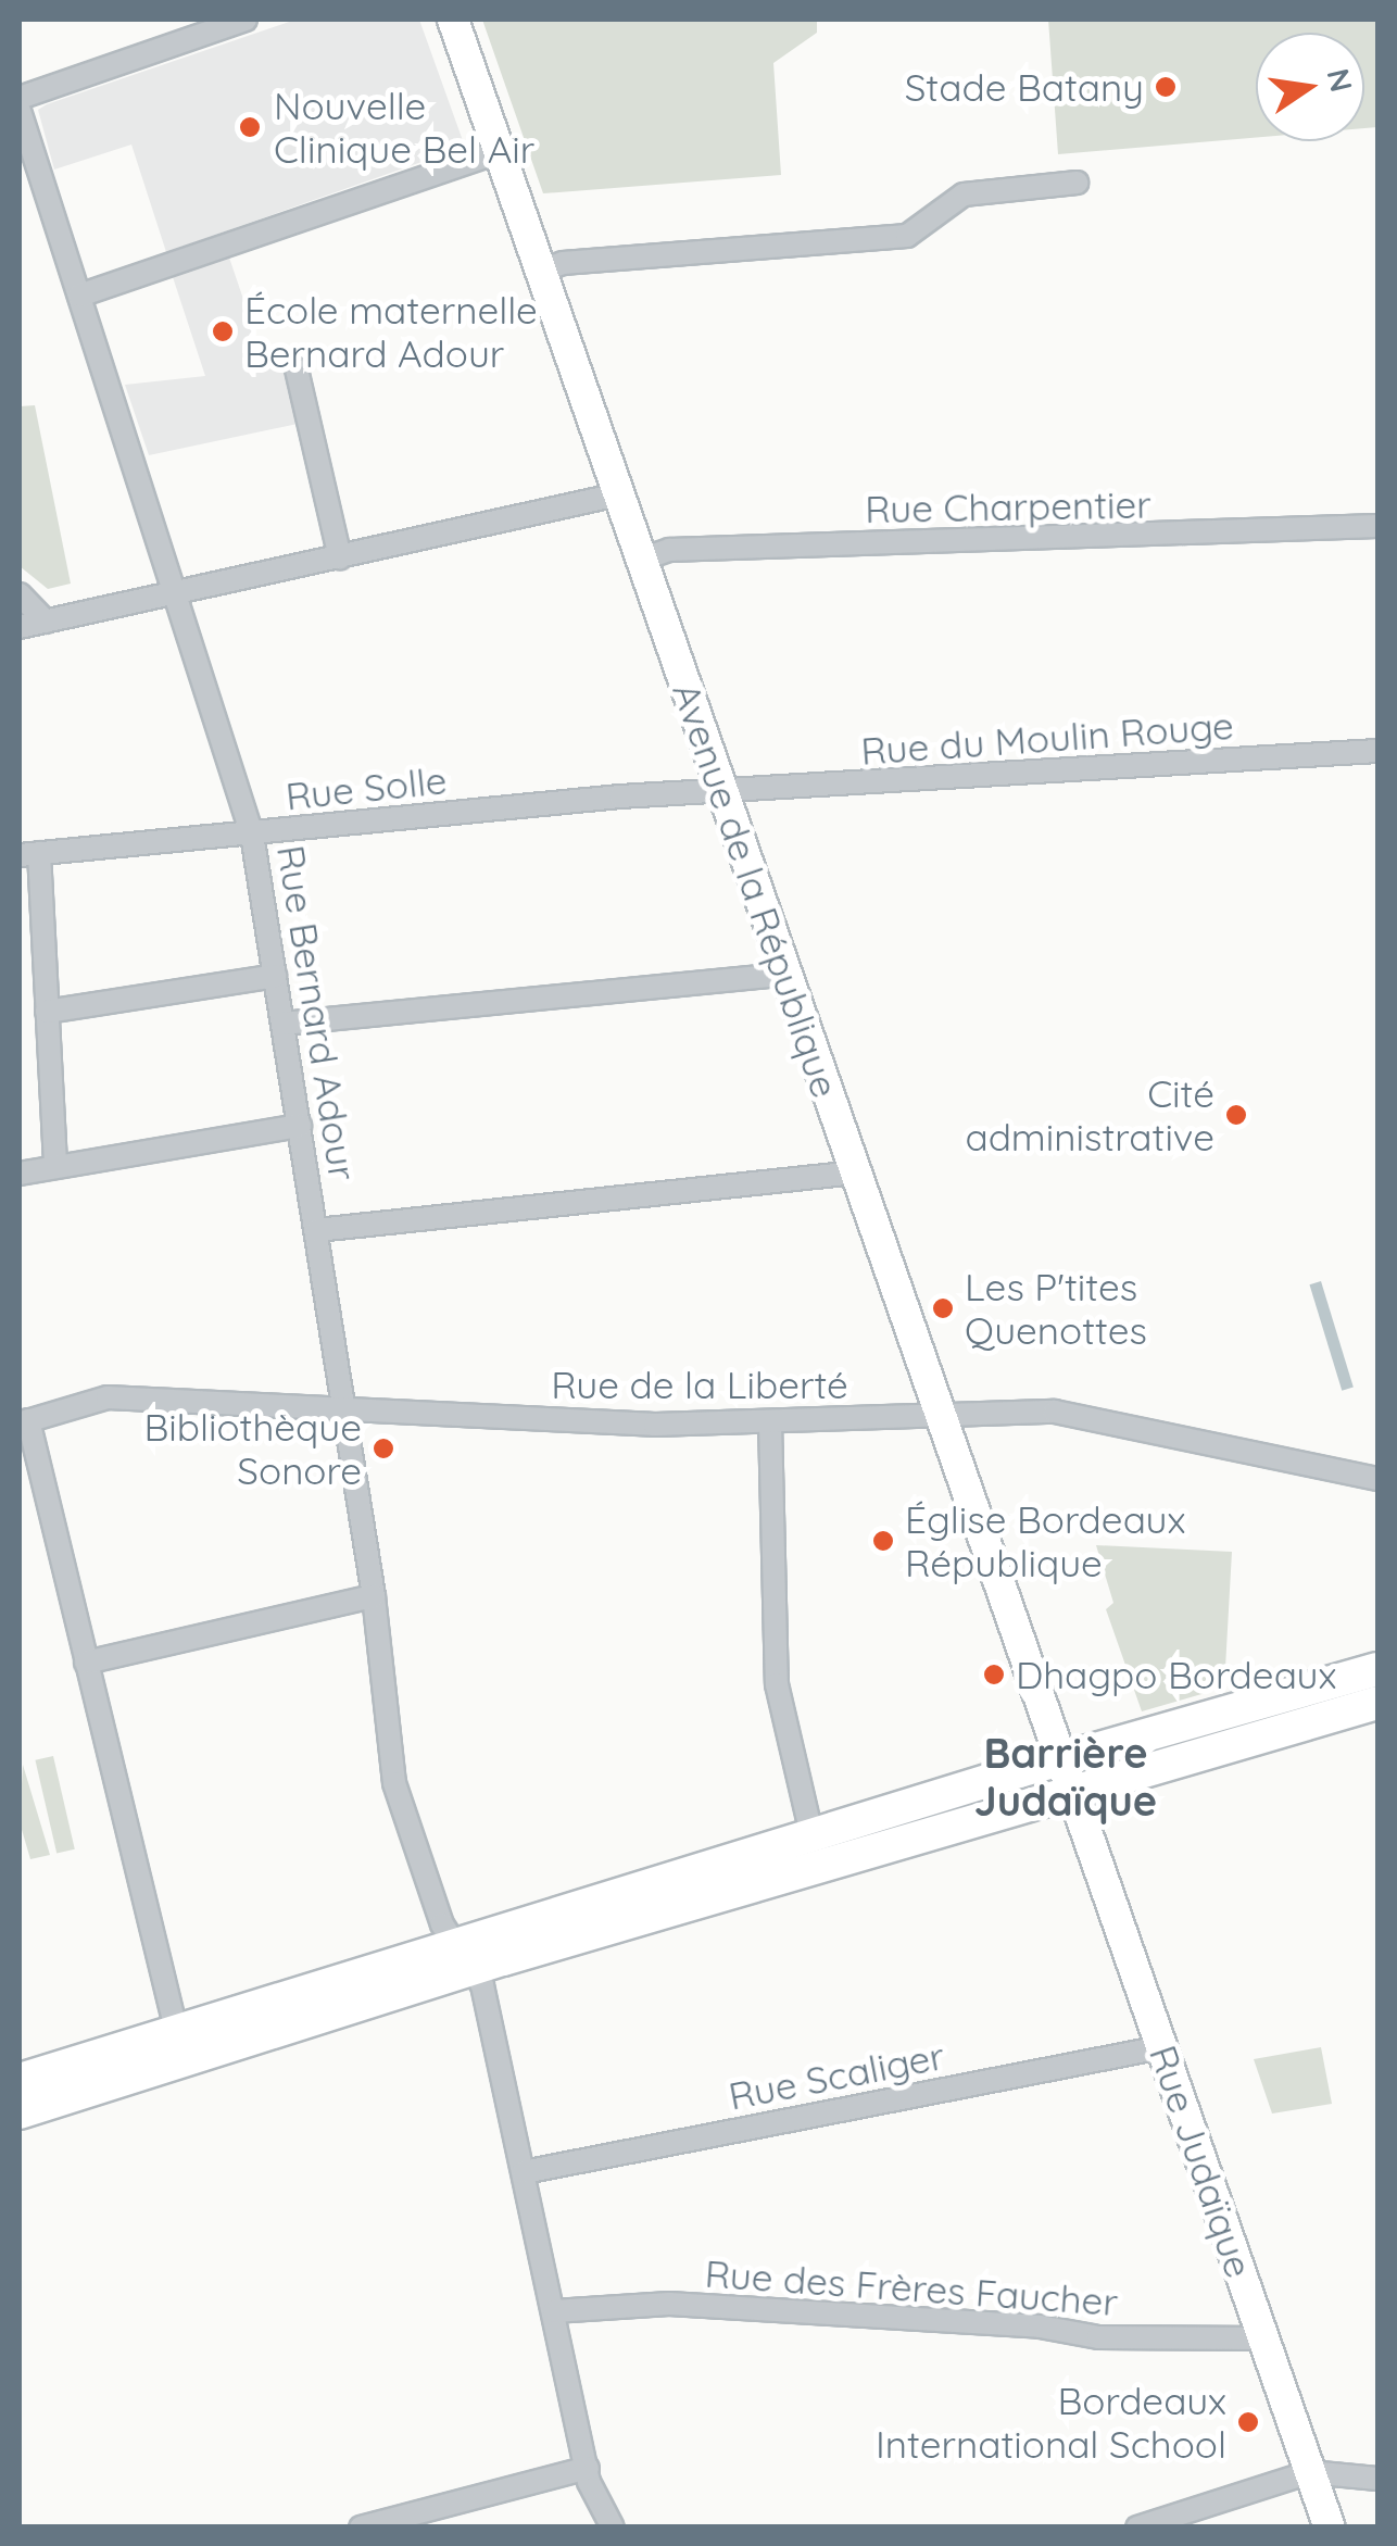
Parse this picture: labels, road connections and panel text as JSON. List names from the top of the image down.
{
  "streets": {
    "main road": ["Avenue de la République", "Rue Judaïque"],
    "street": [
      "Rue Charpentier",
      "Rue du Moulin Rouge",
      "Rue Solle",
      "Rue Bernard Adour",
      "Rue de la Liberté",
      "Rue Scaliger",
      "Rue des Frères Faucher"
    ]
  },
  "crossings": [
    ["Rue Charpentier", "Avenue de la République"],
    ["Rue du Moulin Rouge", "Rue Solle"],
    ["Rue du Moulin Rouge", "Avenue de la République"],
    ["Rue Solle", "Avenue de la République"],
    ["Rue Solle", "Rue Bernard Adour"],
    ["Avenue de la République", "Rue de la Liberté"],
    ["Avenue de la République", "Rue Judaïque"],
    ["Rue Bernard Adour", "Rue de la Liberté"],
    ["Rue Bernard Adour", "Rue Scaliger"],
    ["Rue Bernard Adour", "Rue des Frères Faucher"],
    ["Rue Scaliger", "Rue Judaïque"],
    ["Rue Judaïque", "Rue des Frères Faucher"]
  ],
  "districts": ["Barrière Judaïque"],
  "places": [
    "Stade Batany",
    "Nouvelle Clinique Bel Air",
    "École maternelle Bernard Adour",
    "Cité administrative",
    "Les P'tites Quenottes",
    "Bibliothèque Sonore",
    "Église Bordeaux République",
    "Dhagpo Bordeaux",
    "Bordeaux International School"
  ],
  "north": "right"
}
